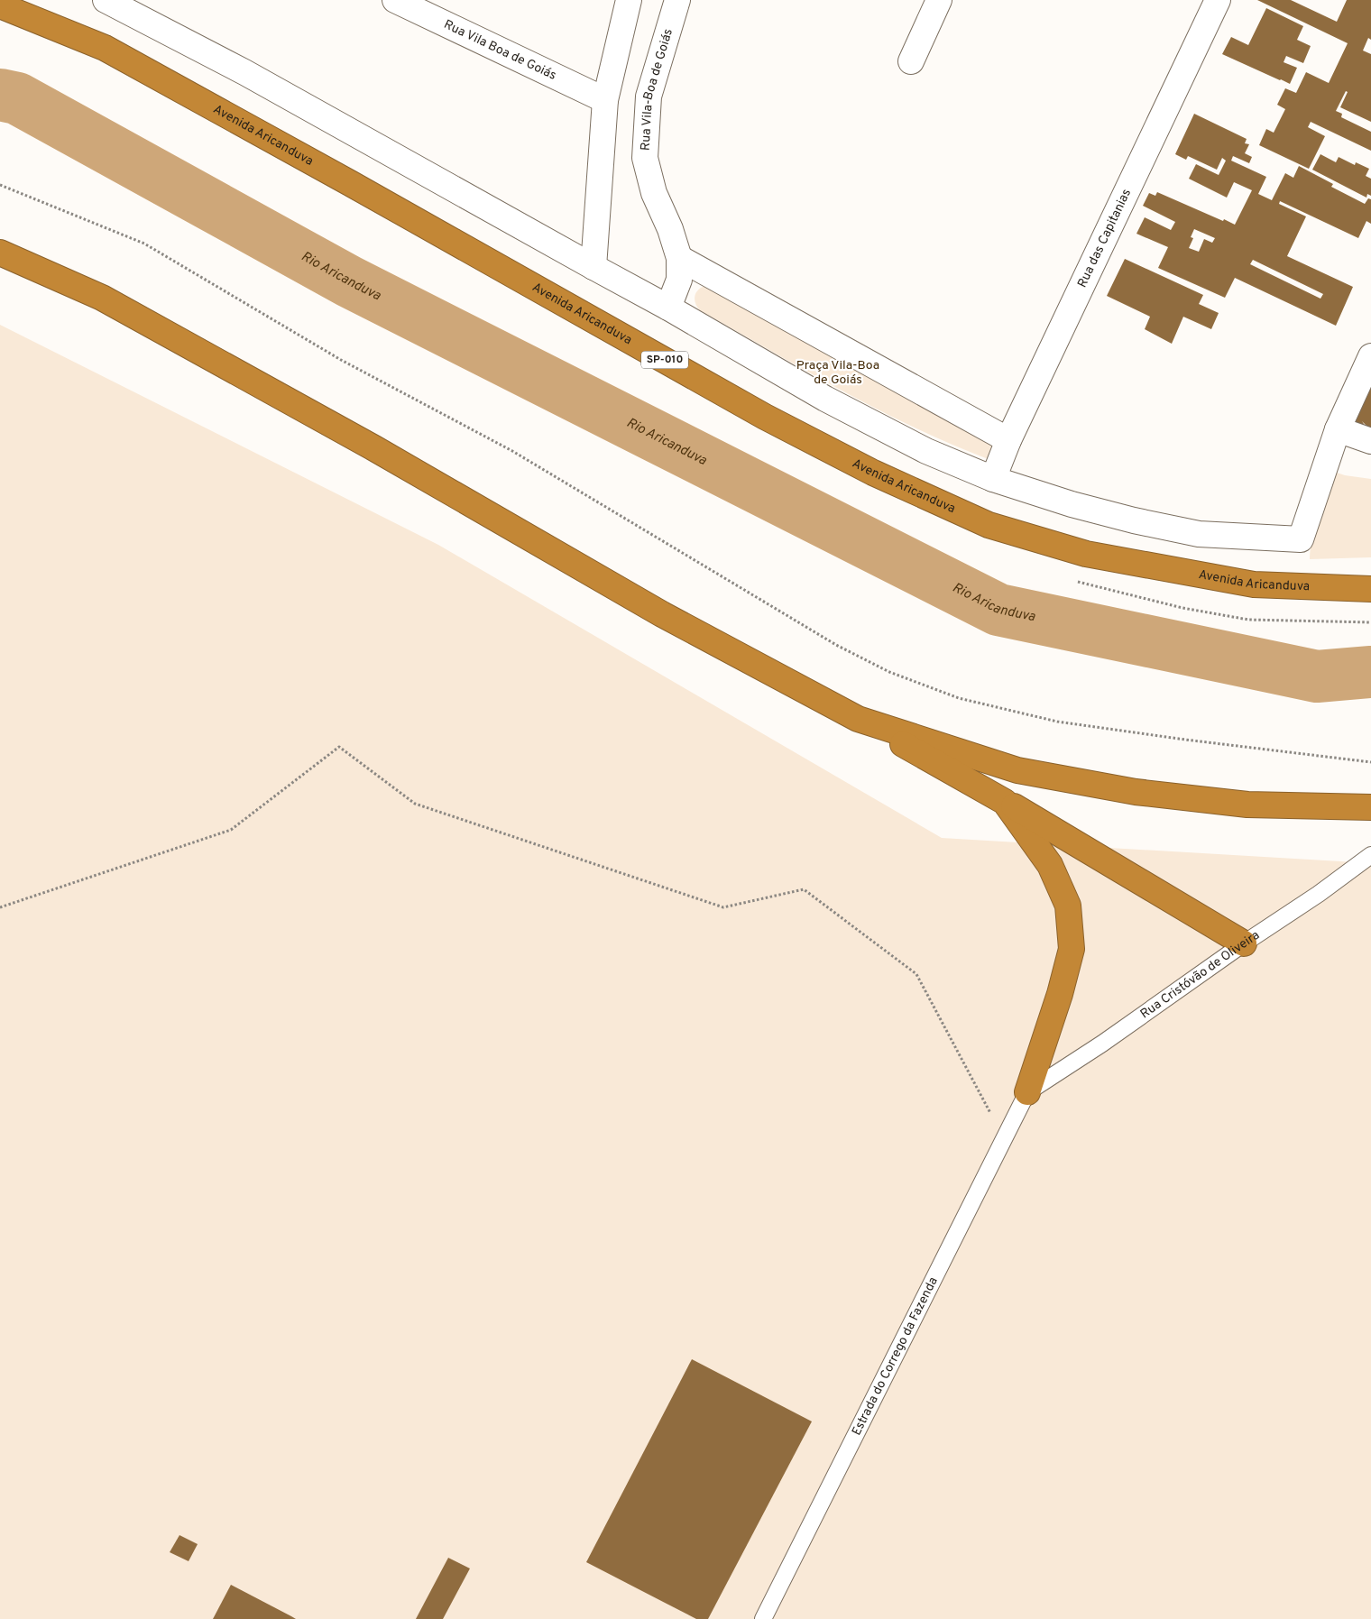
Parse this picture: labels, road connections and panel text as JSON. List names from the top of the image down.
{
  "streets": {
    "highway": ["Avenida Aricanduva", "SP-010"],
    "street": ["Rua Vila Boa de Goiás", "Rua Vila-Boa de Goiás", "Rua das Capitanias"],
    "lane": ["Rua Cristóvão de Oliveira", "Estrada do Corrego da Fazenda"]
  },
  "crossings": [
    ["Rua Cristóvão de Oliveira", "Estrada do Corrego da Fazenda"]
  ],
  "water": ["Rio Aricanduva"],
  "parks": ["Praça Vila-Boa de Goiás"]
}
